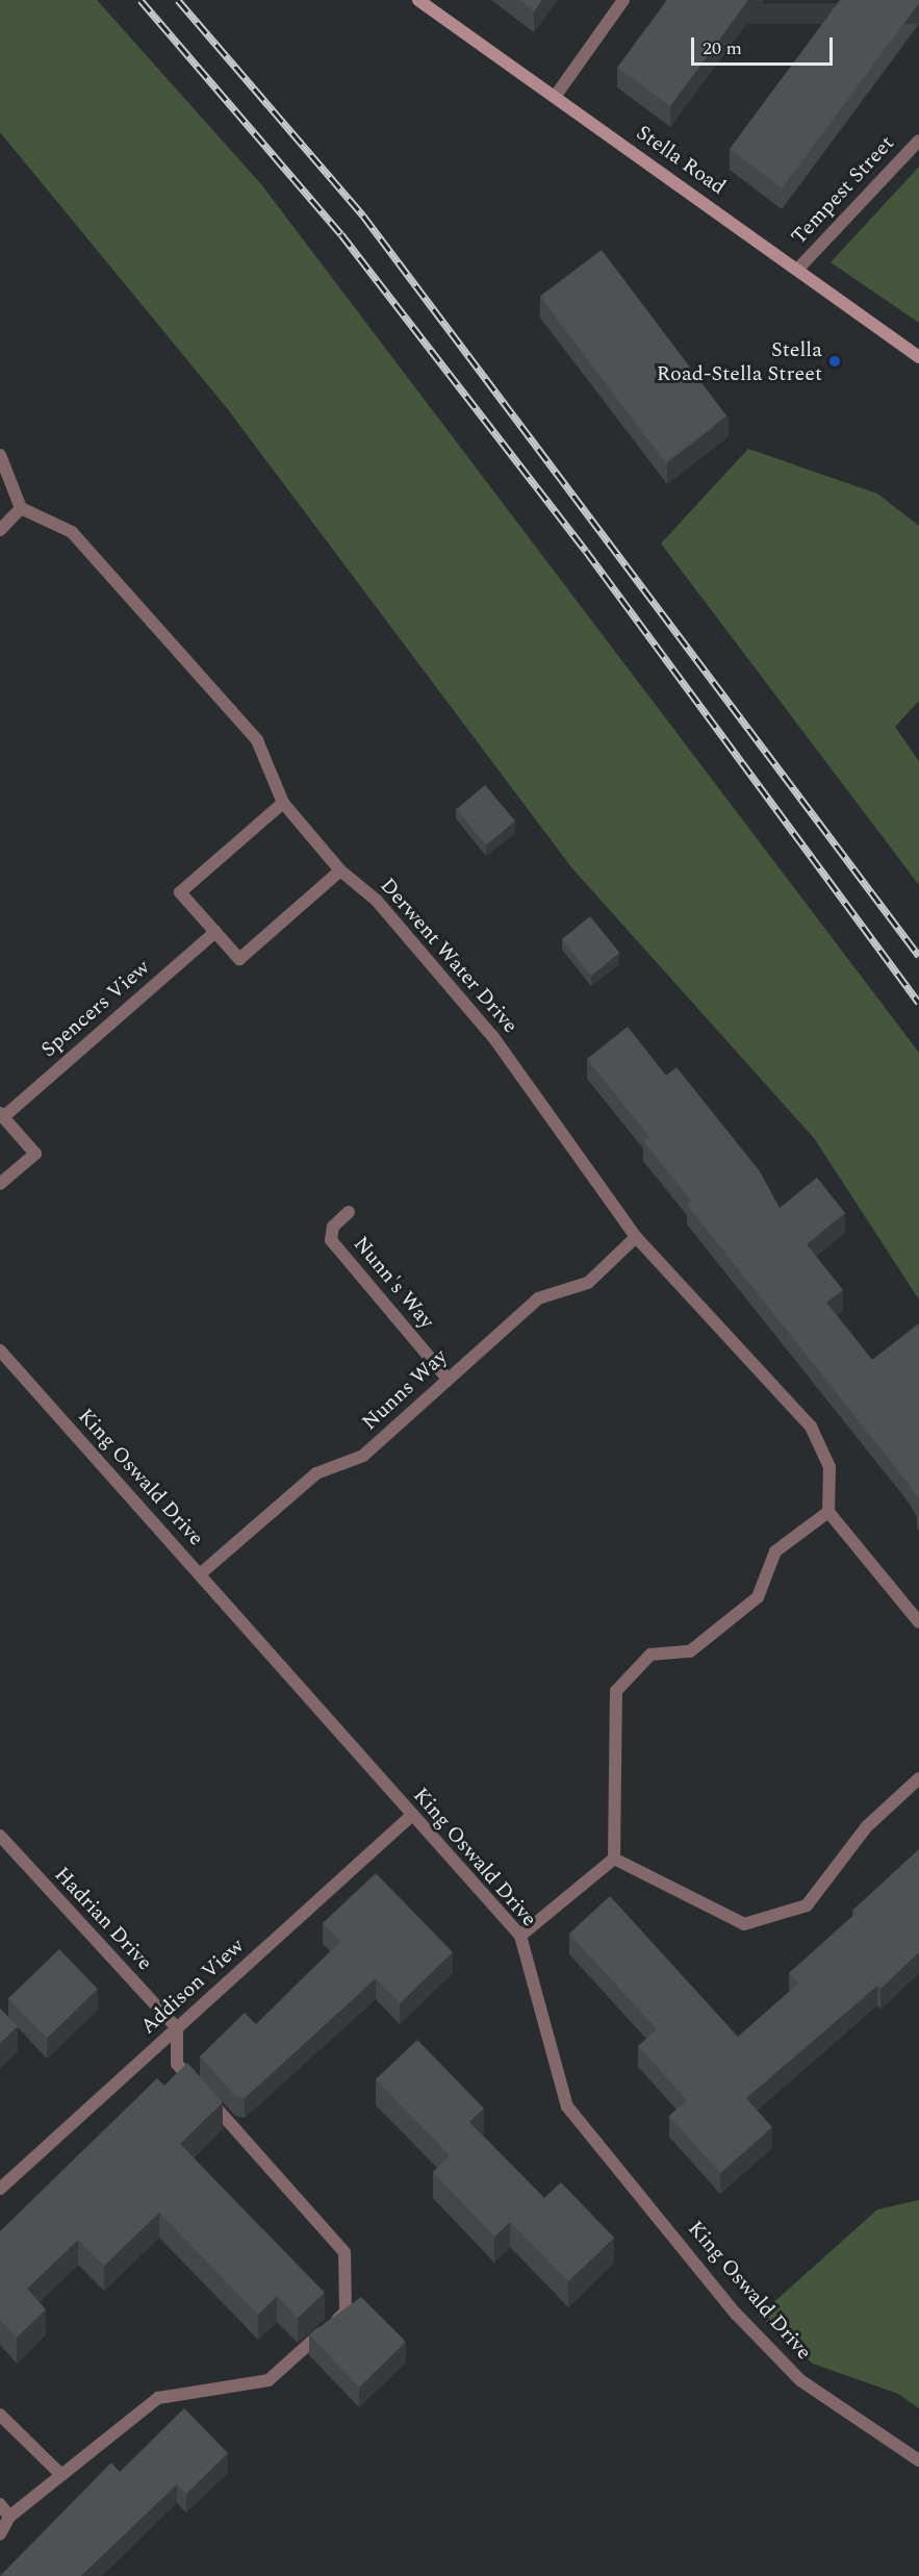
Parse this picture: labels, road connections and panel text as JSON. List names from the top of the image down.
{
  "streets": {
    "main road": ["Stella Road"],
    "street": [
      "Tempest Street",
      "Derwent Water Drive",
      "Spencers View",
      "Nunn's Way",
      "Nunns Way",
      "King Oswald Drive",
      "Hadrian Drive",
      "Addison View"
    ]
  },
  "crossings": [
    ["Stella Road", "Tempest Street"],
    ["Derwent Water Drive", "Nunns Way"],
    ["Nunn's Way", "Nunns Way"],
    ["Nunns Way", "King Oswald Drive"],
    ["King Oswald Drive", "Addison View"],
    ["Hadrian Drive", "Addison View"]
  ],
  "places": ["Stella Road-Stella Street"],
  "scale_bar": "20 m"
}
